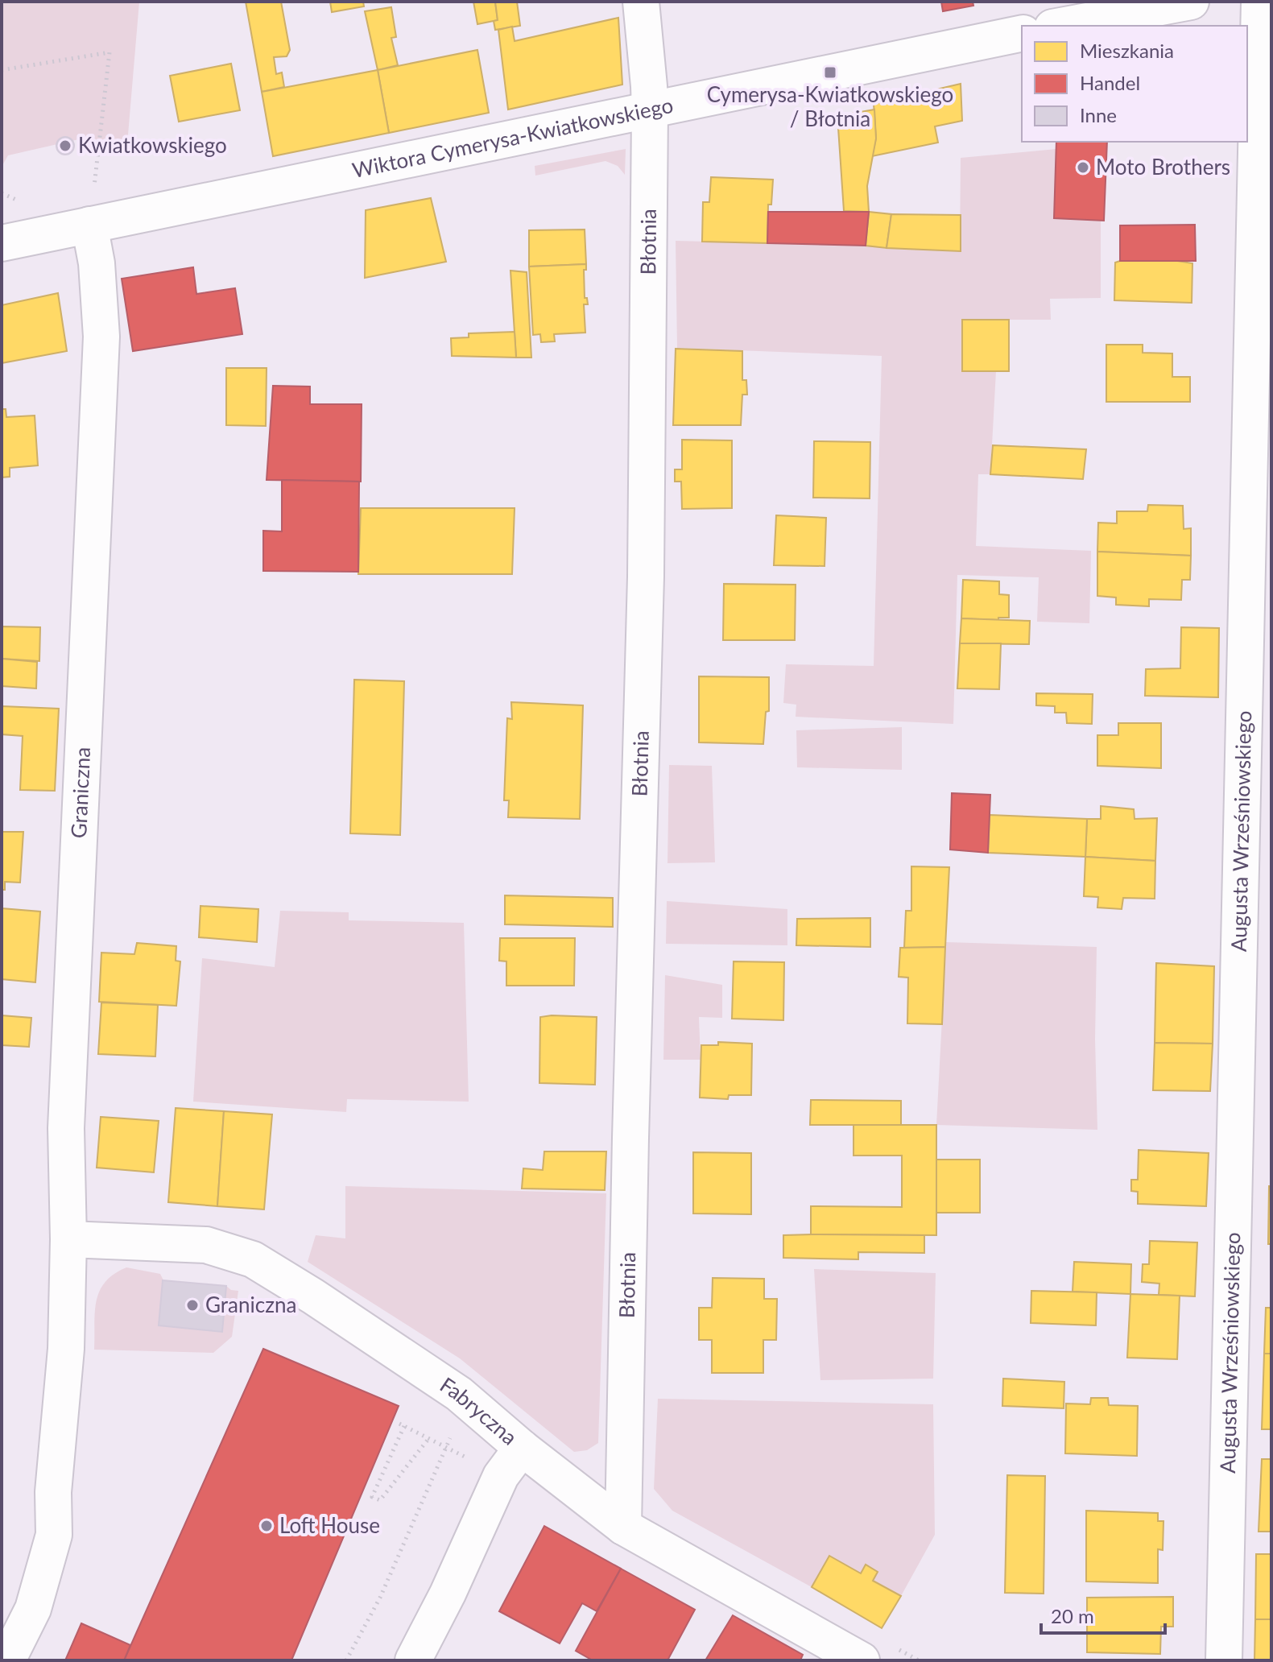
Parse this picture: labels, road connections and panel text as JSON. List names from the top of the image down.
{
  "streets": {
    "street": [
      "Wiktora Cymerysa-Kwiatkowskiego",
      "Błotnia",
      "Graniczna",
      "Augusta Wrześniowskiego",
      "Fabryczna"
    ]
  },
  "crossings": [
    ["Wiktora Cymerysa-Kwiatkowskiego", "Błotnia"],
    ["Wiktora Cymerysa-Kwiatkowskiego", "Graniczna"],
    ["Błotnia", "Fabryczna"],
    ["Graniczna", "Fabryczna"]
  ],
  "places": {
    "transit": ["Cymerysa-Kwiatkowskiego / Błotnia"],
    "other": [
      "Kwiatkowskiego",
      "Moto Brothers",
      "Graniczna",
      "Loft House"
    ]
  },
  "legend": ["Mieszkania", "Handel", "Inne"],
  "scale_bar": "20 m"
}
